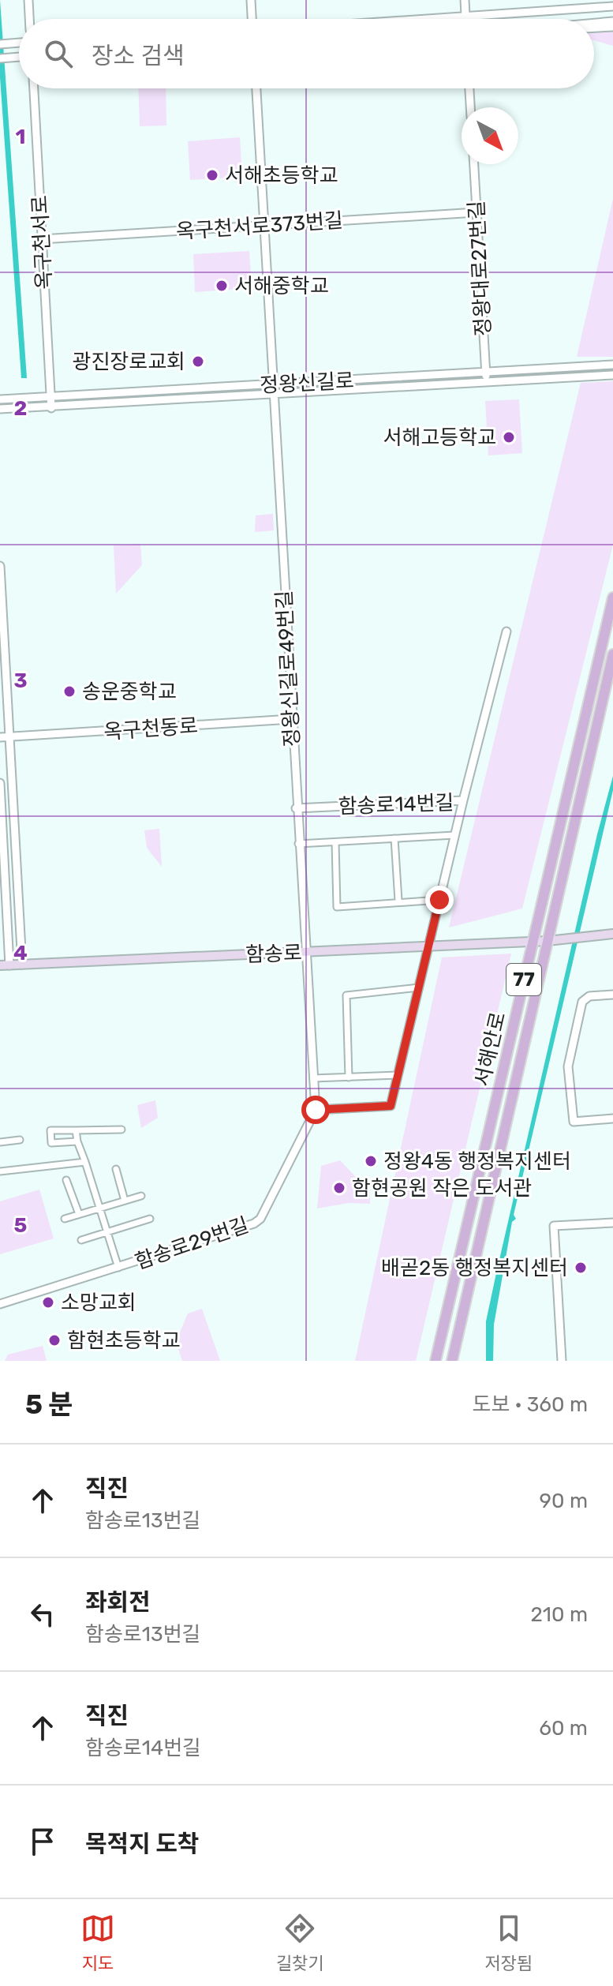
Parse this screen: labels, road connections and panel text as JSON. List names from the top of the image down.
{
  "streets": {
    "main road": ["함송로", "77", "서해안로"],
    "street": [
      "옥구천서로373번길",
      "옥구천서로",
      "정왕대로27번길",
      "정왕신길로",
      "정왕신길로49번길",
      "옥구천동로",
      "함송로14번길",
      "함송로29번길"
    ]
  },
  "crossings": [
    ["옥구천서로373번길", "옥구천서로"],
    ["옥구천서로373번길", "정왕대로27번길"],
    ["옥구천서로373번길", "정왕신길로49번길"],
    ["옥구천서로", "정왕신길로"],
    ["정왕대로27번길", "정왕신길로"],
    ["정왕신길로", "정왕신길로49번길"],
    ["정왕신길로49번길", "옥구천동로"],
    ["정왕신길로49번길", "함송로14번길"],
    ["정왕신길로49번길", "함송로"],
    ["함송로14번길", "함송로"],
    ["함송로14번길", "함송로29번길"],
    ["함송로", "서해안로"]
  ],
  "places": [
    "서해초등학교",
    "서해중학교",
    "광진장로교회",
    "서해고등학교",
    "송운중학교",
    "정왕4동 행정복지센터",
    "함현공원 작은 도서관",
    "배곧2동 행정복지센터",
    "소망교회",
    "함현초등학교"
  ],
  "north": "bottom right",
  "page": {
    "search": "장소 검색",
    "heading": ["5 분", "도보 · 360 m"],
    "list": [
      ["직진", "함송로13번길", "90 m"],
      ["좌회전", "함송로13번길", "210 m"],
      ["직진", "함송로14번길", "60 m"],
      "목적지 도착"
    ],
    "nav": ["지도", "길찾기", "저장됨"]
  },
  "grid": {
    "rows": [
      "1",
      "2",
      "3",
      "4",
      "5"
    ]
  }
}
